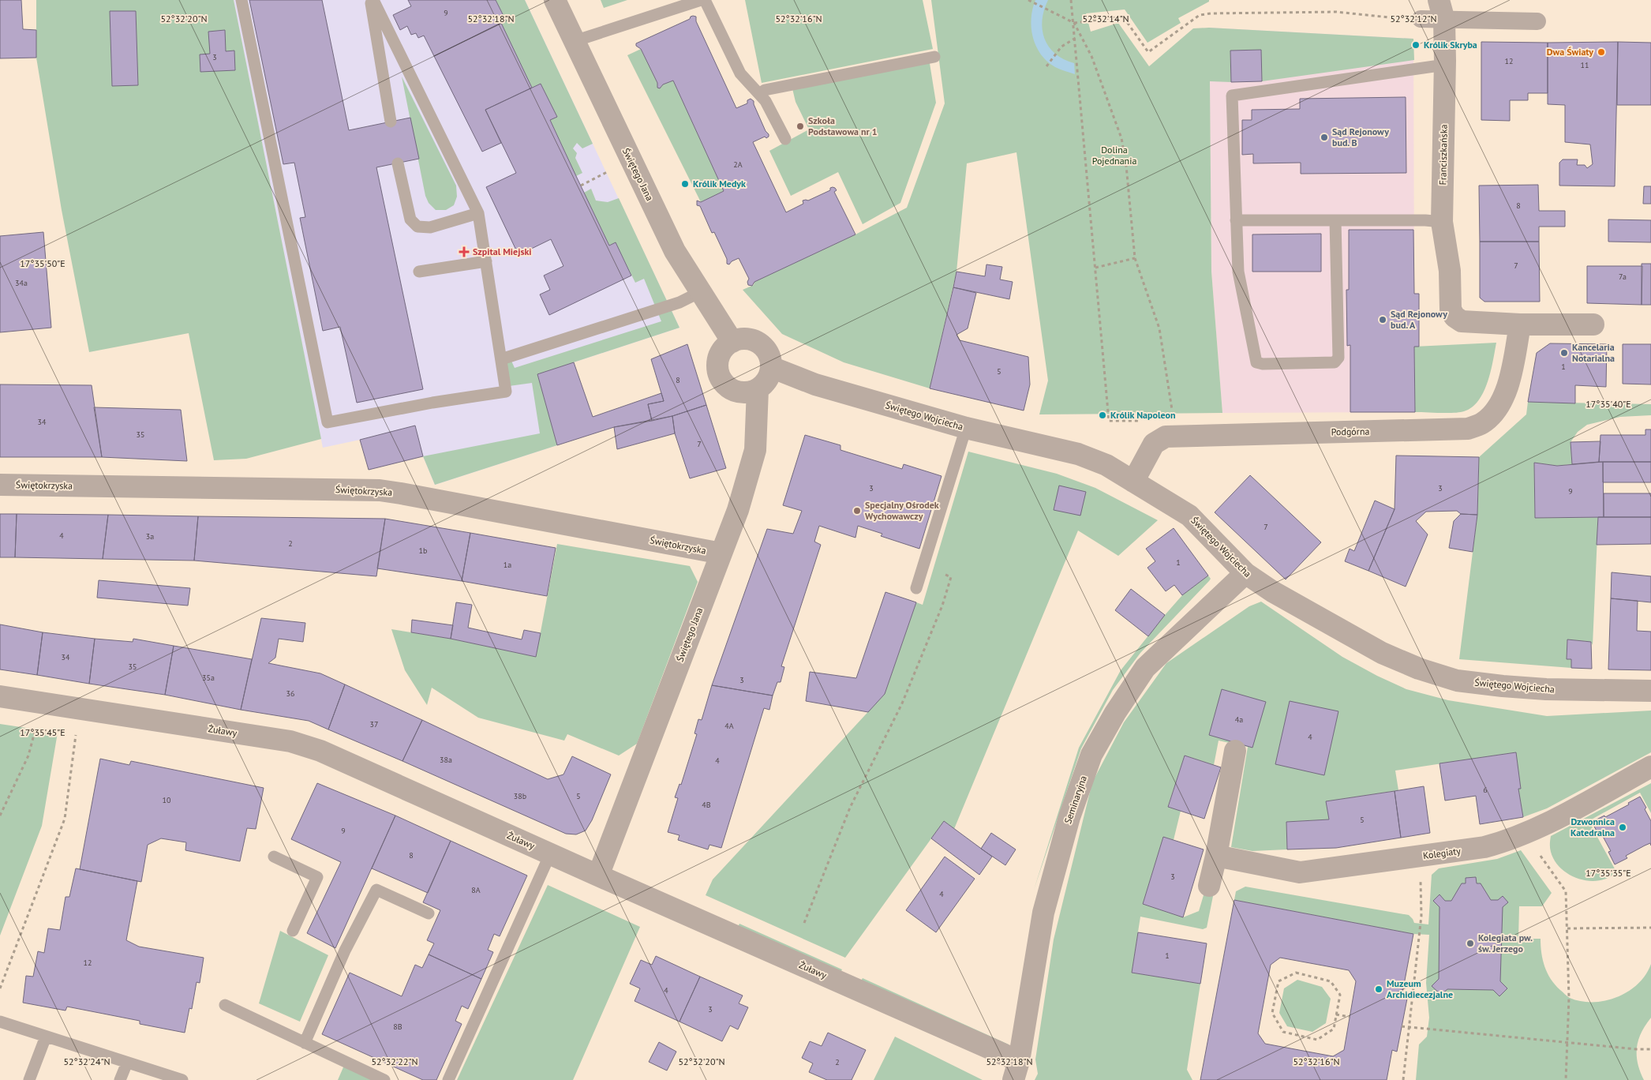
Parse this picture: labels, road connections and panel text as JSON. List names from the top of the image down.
{
  "streets": {
    "street": [
      "Franciszkańska",
      "Świętego Jana",
      "Świętego Wojciecha",
      "Podgórna",
      "Świętokrzyska",
      "Żuławy",
      "Seminaryjna",
      "Kolegiaty"
    ]
  },
  "crossings": [
    ["Franciszkańska", "Podgórna"],
    ["Świętego Jana", "Świętego Wojciecha"],
    ["Świętego Jana", "Świętokrzyska"],
    ["Świętego Jana", "Żuławy"],
    ["Świętego Wojciecha", "Podgórna"],
    ["Świętego Wojciecha", "Seminaryjna"],
    ["Żuławy", "Seminaryjna"]
  ],
  "parks": ["Dolina Pojednania"],
  "places": {
    "other": [
      "Królik Skryba",
      "Dwa Światy",
      "Szkoła Podstawowa nr 1",
      "Sąd Rejonowy bud. B",
      "Królik Medyk",
      "Sąd Rejonowy bud. A",
      "Kancelaria Notarialna",
      "Królik Napoleon",
      "Specjalny Ośrodek Wychowawczy",
      "Dzwonnica Katedralna",
      "Kolegiata pw. św. Jerzego",
      "Muzeum Archidiecezjalne"
    ],
    "health": ["Szpital Miejski"]
  },
  "house_numbers": [
    "9",
    "3",
    "12",
    "11",
    "2A",
    "8",
    "7",
    "7a",
    "34a",
    "1",
    "5",
    "8",
    "34",
    "35",
    "7",
    "3",
    "3",
    "9",
    "7",
    "4",
    "3a",
    "2",
    "1b",
    "1",
    "1a",
    "34",
    "35",
    "35a",
    "3",
    "36",
    "4a",
    "37",
    "4A",
    "4",
    "38a",
    "4",
    "6",
    "38b",
    "5",
    "10",
    "4B",
    "5",
    "9",
    "8",
    "3",
    "8A",
    "4",
    "1",
    "12",
    "4",
    "3",
    "8B",
    "2"
  ],
  "coordinates": [
    "52°32'20\"N",
    "52°32'18\"N",
    "52°32'16\"N",
    "52°32'14\"N",
    "52°32'12\"N",
    "17°35'50\"E",
    "17°35'40\"E",
    "17°35'45\"E",
    "17°35'35\"E",
    "52°32'24\"N",
    "52°32'22\"N"
  ]
}
